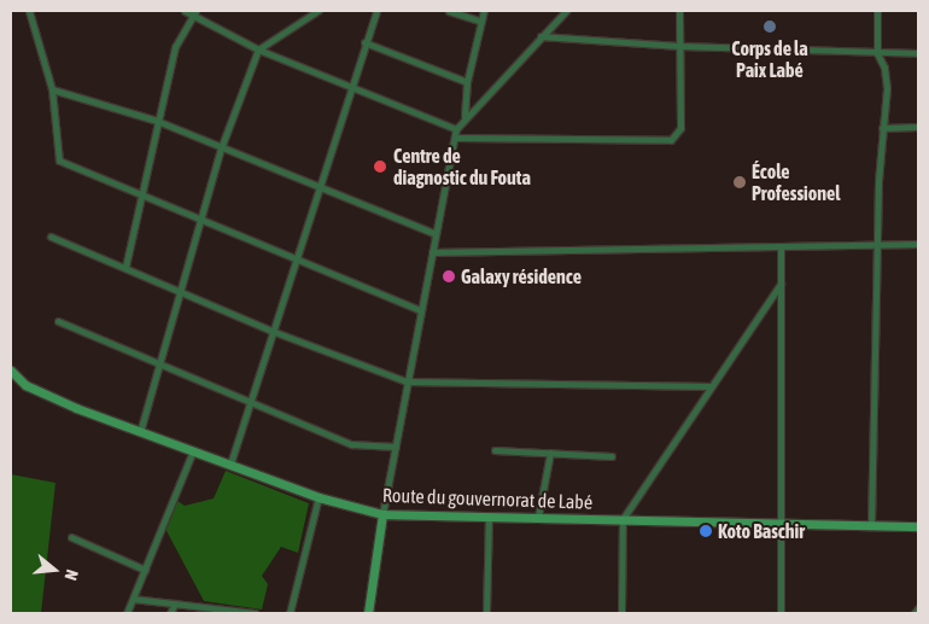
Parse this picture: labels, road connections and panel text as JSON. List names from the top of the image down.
{
  "streets": {
    "street": ["Route du gouvernorat de Labé"]
  },
  "places": [
    "Corps de la Paix Labé",
    "Centre de diagnostic du Fouta",
    "École Professionel",
    "Galaxy résidence",
    "Koto Baschir"
  ],
  "north": "right"
}
